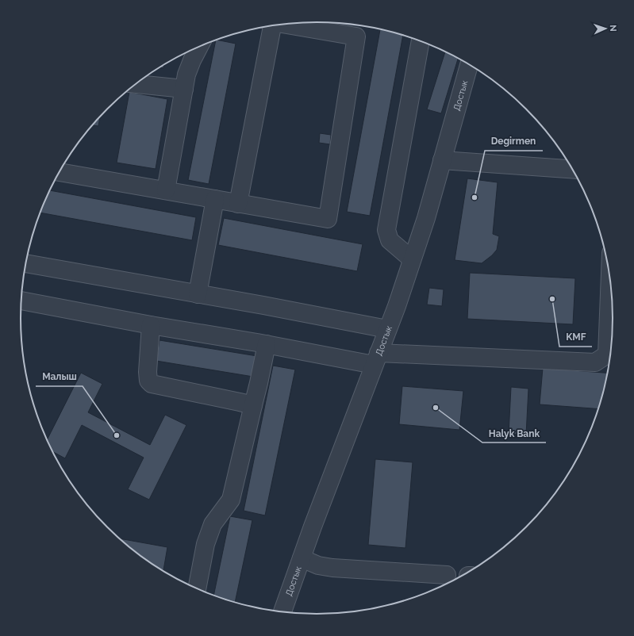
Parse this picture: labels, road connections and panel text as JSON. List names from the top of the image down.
{
  "streets": {
    "lane": ["Достык"]
  },
  "places": [
    "Degirmen",
    "KMF",
    "Halyk Bank",
    "Малыш"
  ],
  "north": "right"
}
